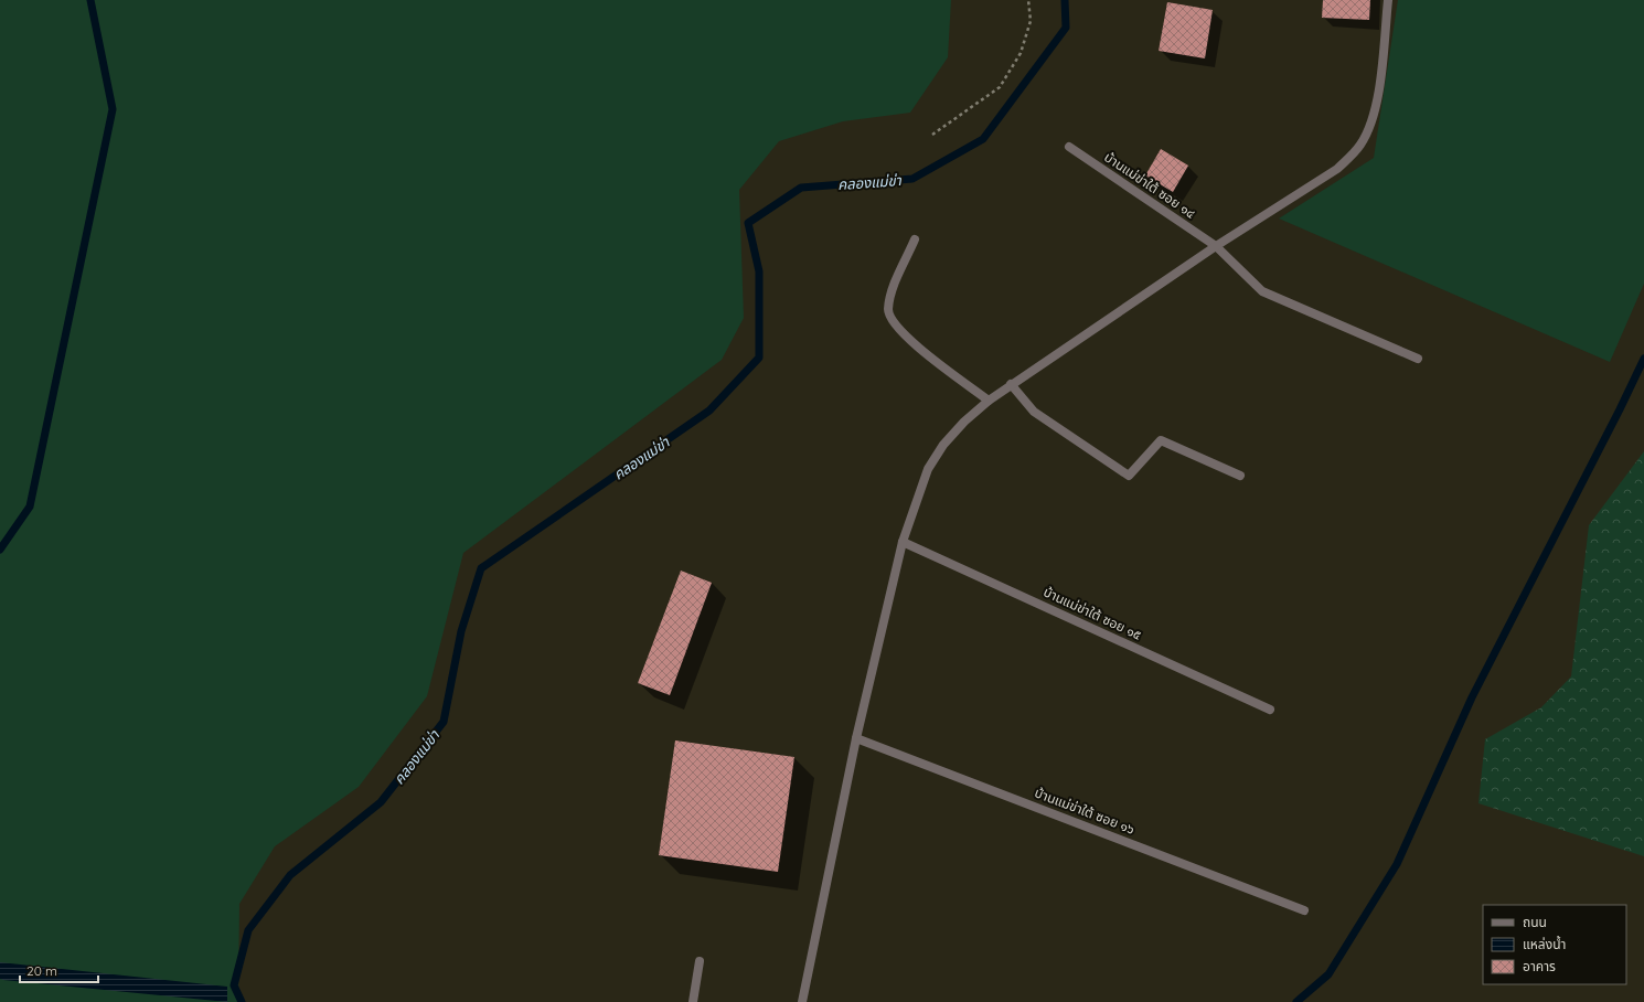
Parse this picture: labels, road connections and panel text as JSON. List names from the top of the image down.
{
  "streets": {
    "street": ["บ้านแม่ข่าใต้ ซอย ๑๔", "บ้านแม่ข่าใต้ ซอย ๑๕", "บ้านแม่ข่าใต้ ซอย ๑๖"]
  },
  "water": ["คลองแม่ข่า"],
  "legend": ["ถนน", "แหล่งน้ำ", "อาคาร"],
  "scale_bar": "20 m"
}
